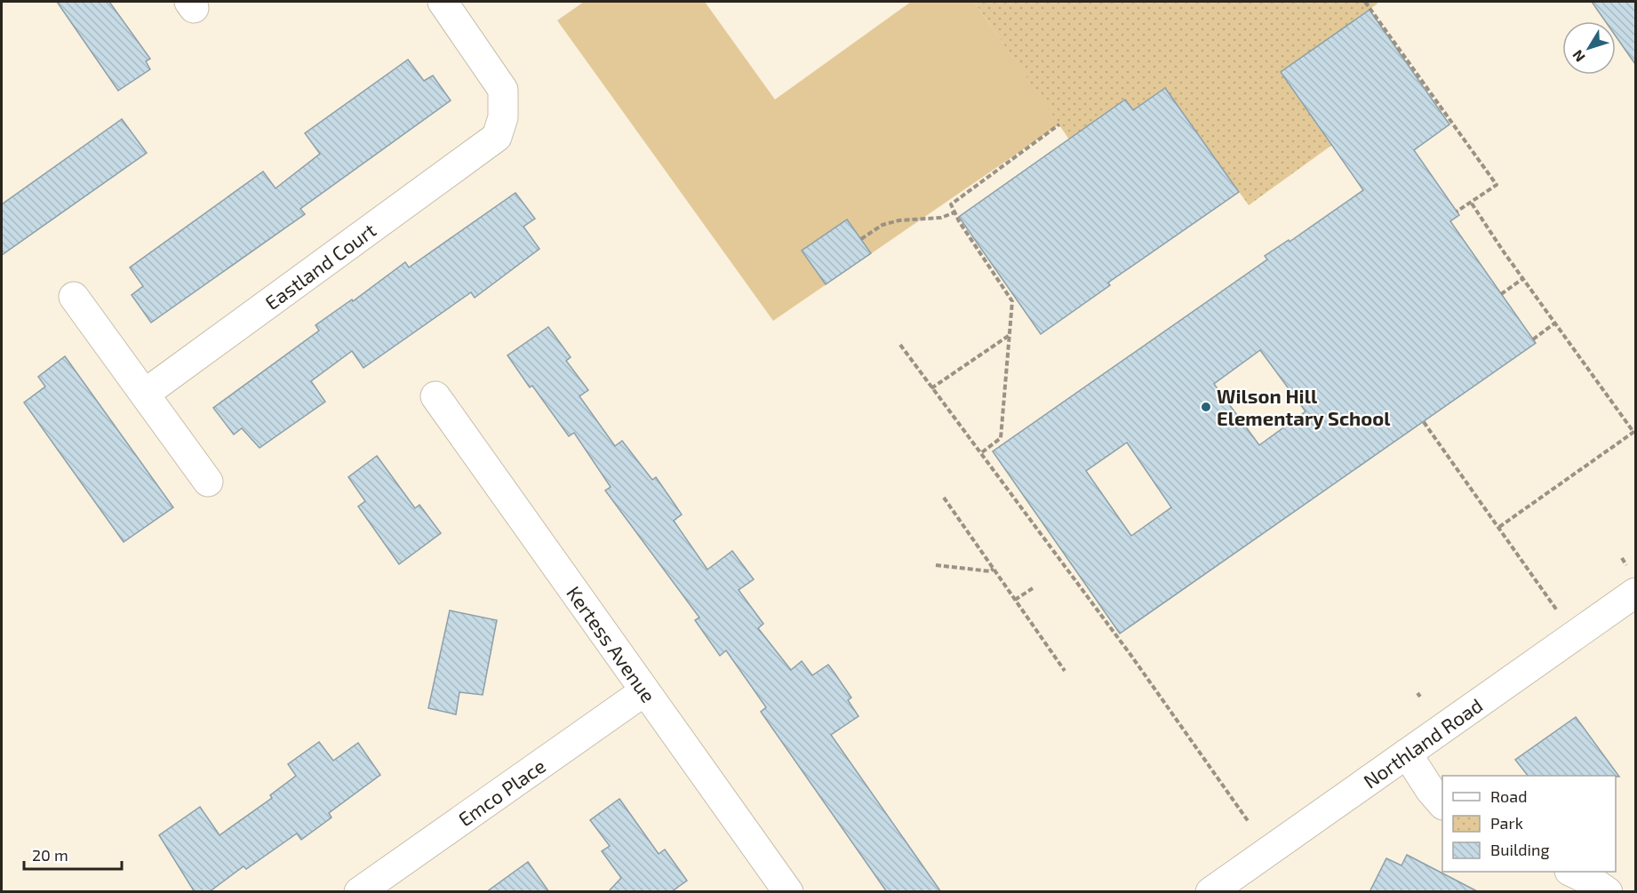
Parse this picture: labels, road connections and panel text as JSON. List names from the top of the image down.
{
  "streets": {
    "street": [
      "Eastland Court",
      "Kertess Avenue",
      "Northland Road",
      "Emco Place"
    ]
  },
  "crossings": [
    ["Kertess Avenue", "Emco Place"]
  ],
  "places": ["Wilson Hill Elementary School"],
  "legend": ["Road", "Park", "Building"],
  "scale_bar": "20 m",
  "north": "bottom left"
}
